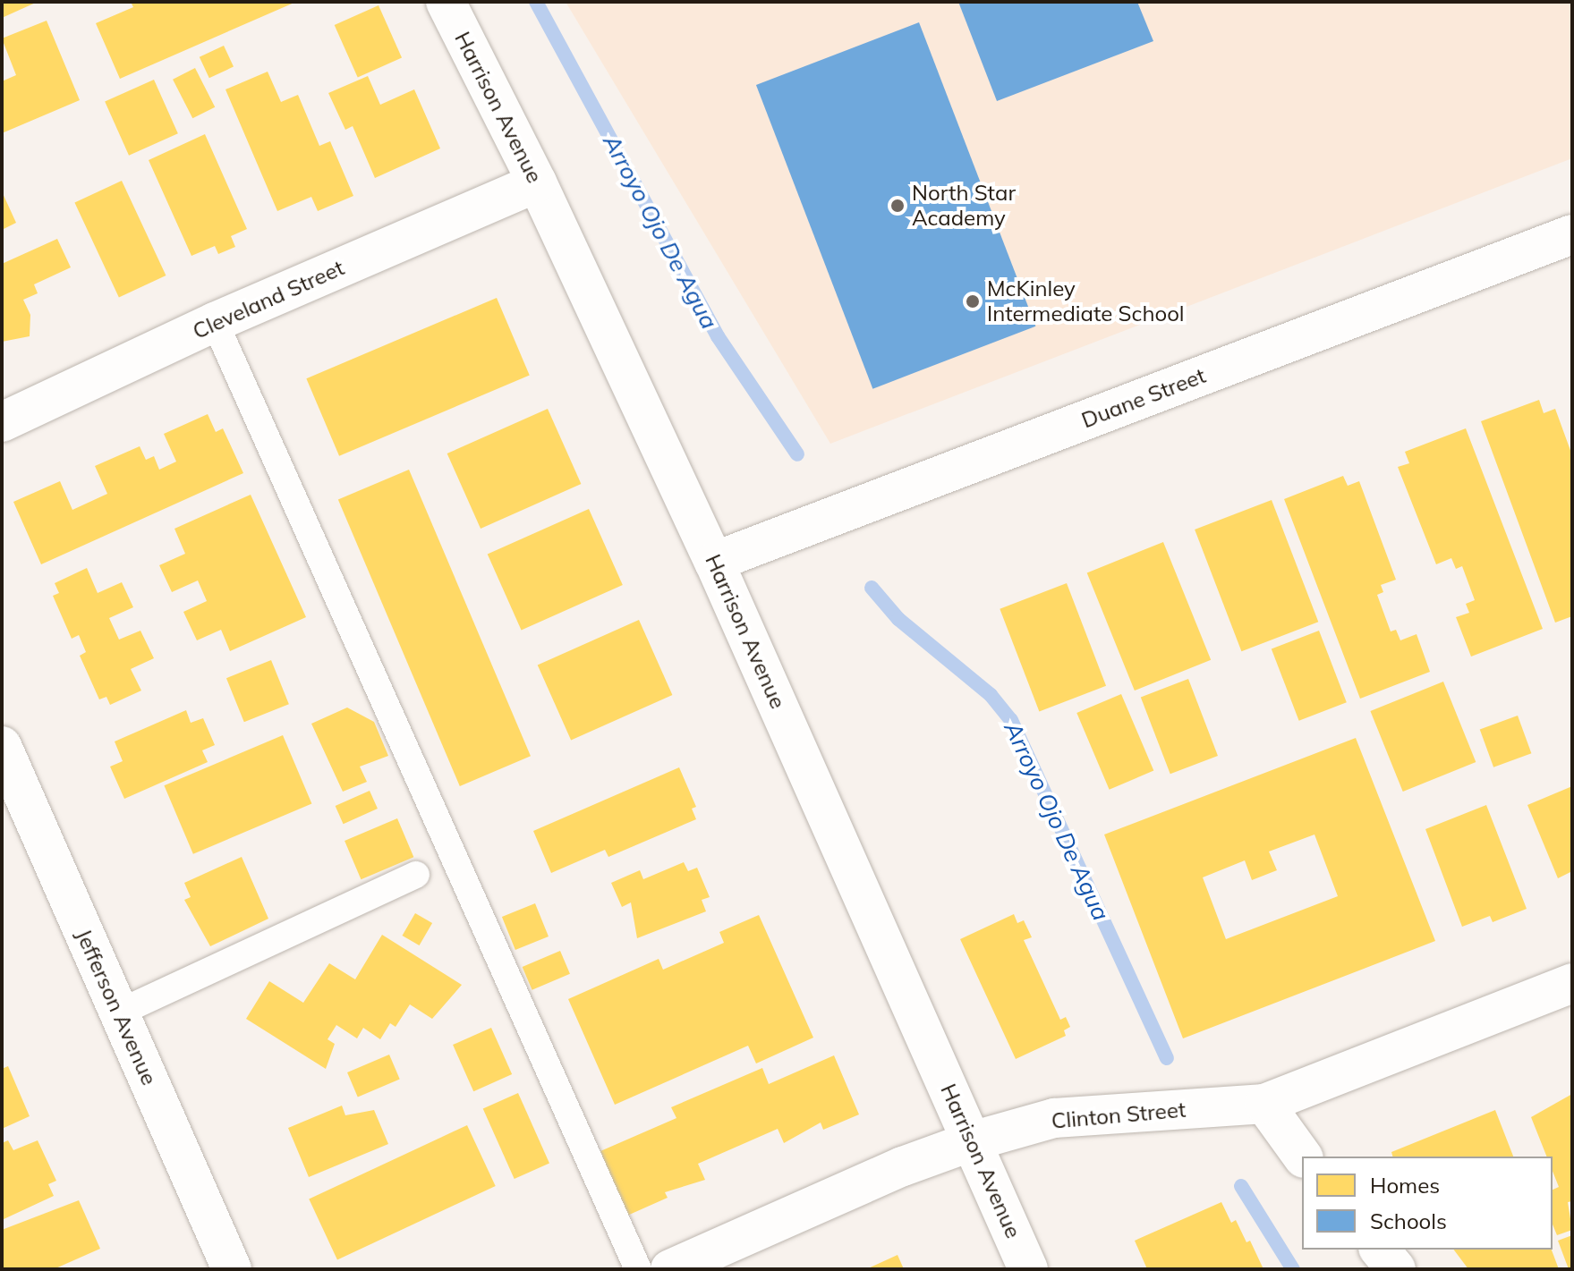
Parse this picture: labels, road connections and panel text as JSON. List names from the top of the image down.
{
  "streets": {
    "street": [
      "Harrison Avenue",
      "Cleveland Street",
      "Duane Street",
      "Jefferson Avenue",
      "Clinton Street"
    ]
  },
  "crossings": [
    ["Harrison Avenue", "Cleveland Street"],
    ["Harrison Avenue", "Duane Street"],
    ["Harrison Avenue", "Clinton Street"]
  ],
  "water": ["Arroyo Ojo De Agua"],
  "places": ["North Star Academy", "McKinley Intermediate School"],
  "legend": ["Homes", "Schools"]
}
